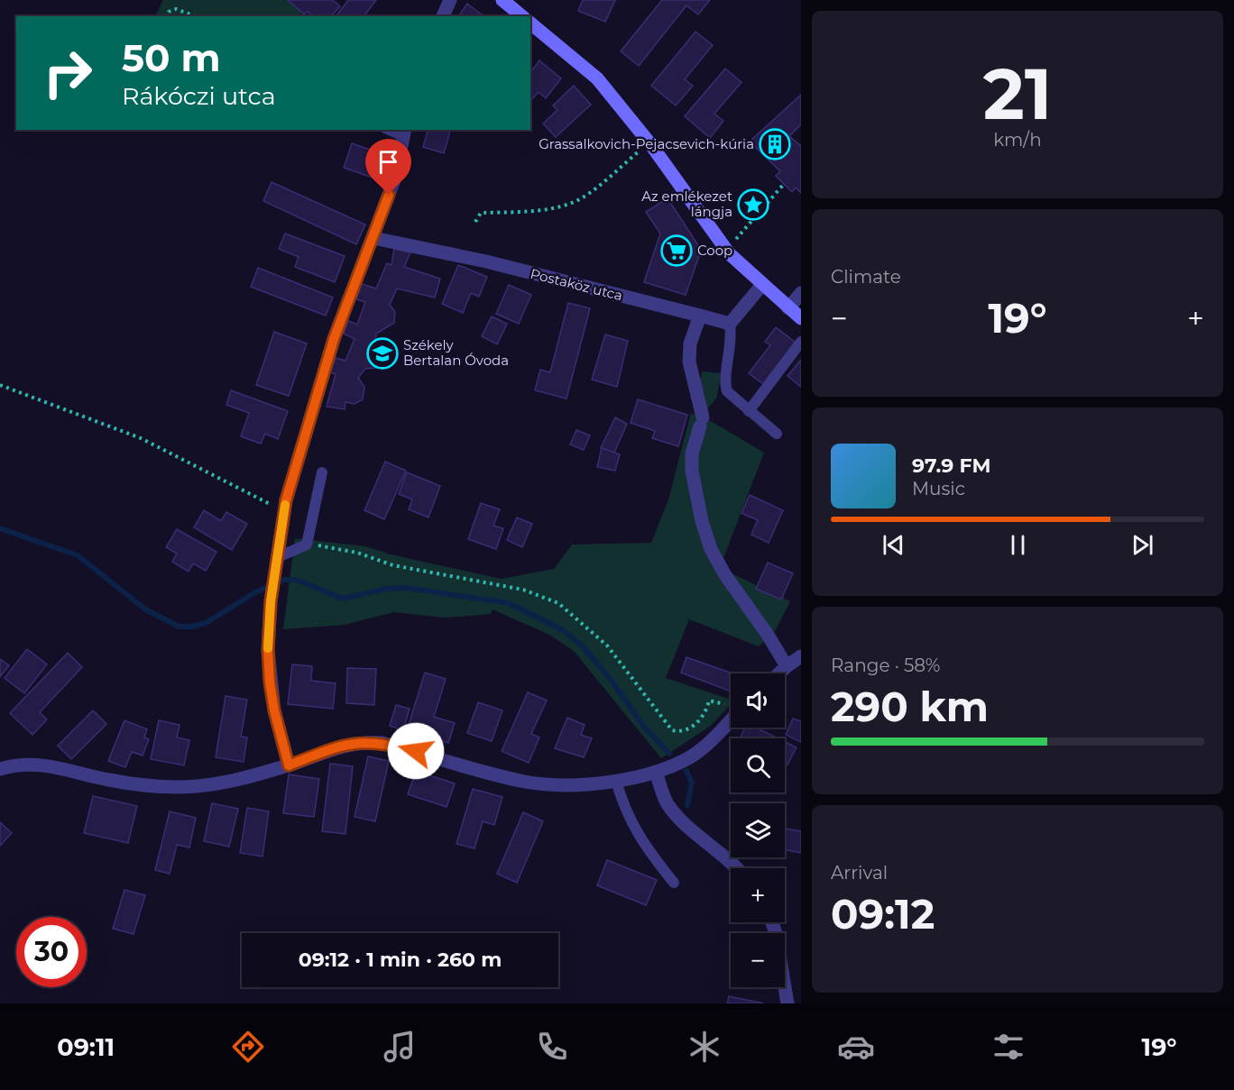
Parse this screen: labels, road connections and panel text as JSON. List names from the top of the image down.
{
  "streets": {
    "street": ["Postaköz utca"]
  },
  "places": {
    "building": ["Grassalkovich-Pejacsevich-kúria"],
    "place": ["Az emlékezet lángja"],
    "supermarket": ["Coop"],
    "school or university": ["Székely Bertalan Óvoda"]
  },
  "page": {
    "tile": [
      ["21", "km/h"],
      "Climate",
      ["Range · 58%", "290 km"],
      ["Arrival", "09:12"]
    ],
    "turn": ["50 m", "Rákóczi utca"],
    "heat": ["−", "19°", "+"],
    "song": ["97.9 FM", "Music"],
    "map_buttons": ["+", "−"],
    "limit": "30",
    "trip": "09:12 · 1 min · 260 m",
    "tabs": ["09:11", "19°"]
  }
}
